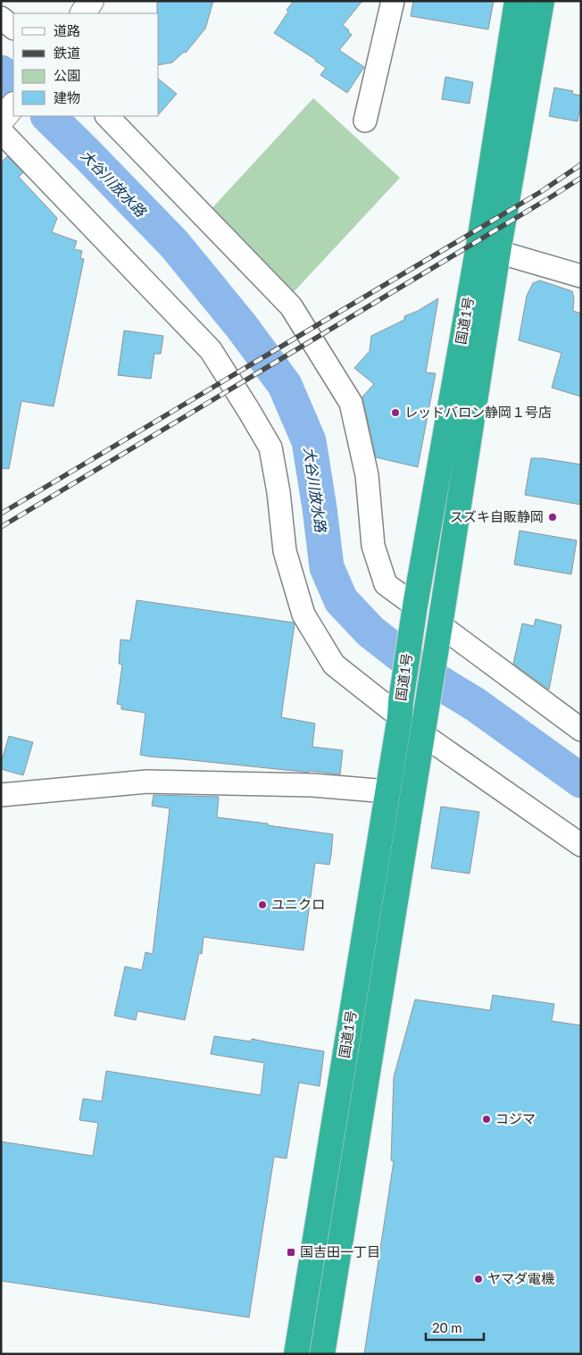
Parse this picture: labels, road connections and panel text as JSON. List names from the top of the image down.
{
  "streets": {
    "highway": ["国道1号"]
  },
  "water": ["大谷川放水路"],
  "places": {
    "other": [
      "レッドバロン静岡１号店",
      "スズキ自販静岡",
      "ユニクロ",
      "コジマ",
      "ヤマダ電機"
    ],
    "transit": ["国吉田一丁目"]
  },
  "legend": [
    "道路",
    "鉄道",
    "公園",
    "建物"
  ],
  "scale_bar": "20 m"
}
